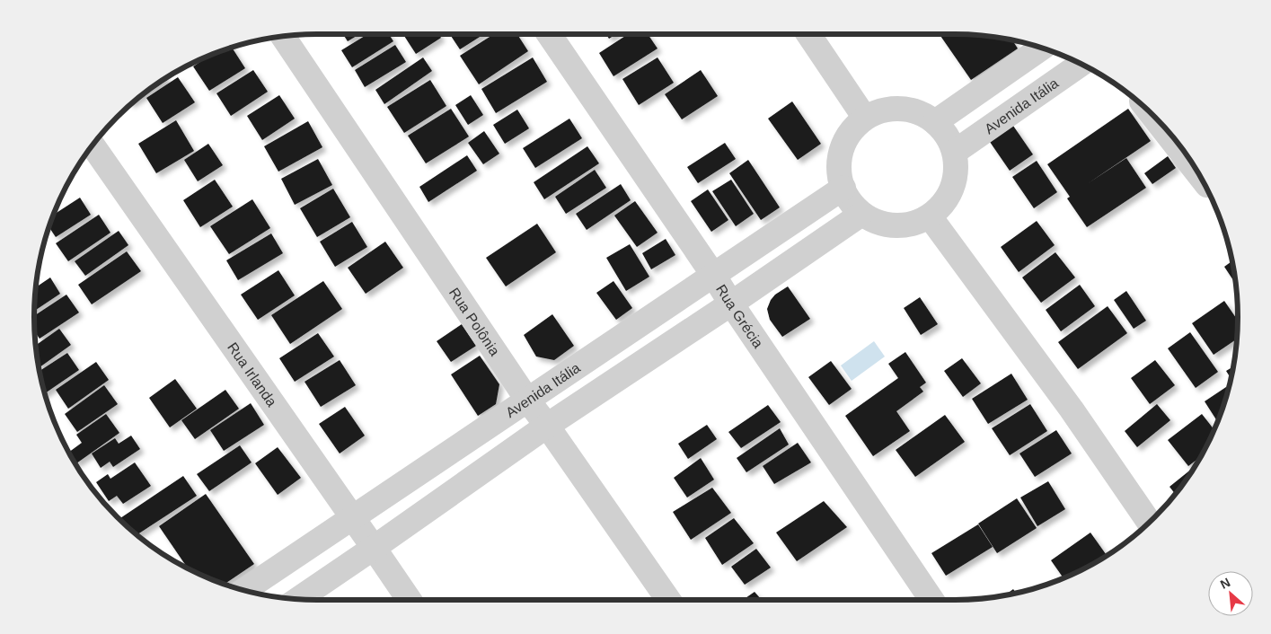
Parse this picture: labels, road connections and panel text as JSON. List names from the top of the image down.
{
  "streets": {
    "street": [
      "Avenida Itália",
      "Rua Grécia",
      "Rua Polônia",
      "Rua Irlanda"
    ]
  },
  "crossings": [
    ["Avenida Itália", "Rua Grécia"],
    ["Avenida Itália", "Rua Polônia"],
    ["Avenida Itália", "Rua Irlanda"]
  ],
  "north": "top left"
}
